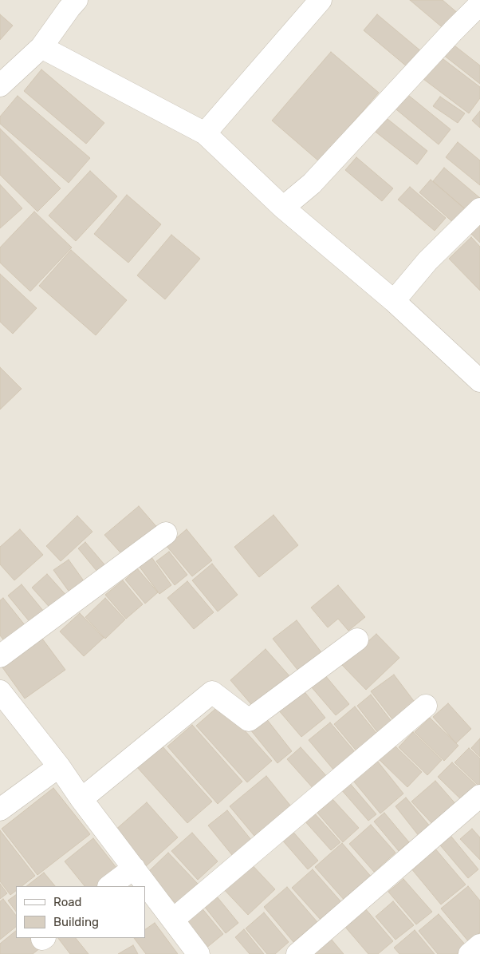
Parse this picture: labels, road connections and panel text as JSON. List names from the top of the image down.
{
  "legend": ["Road", "Building"]
}
